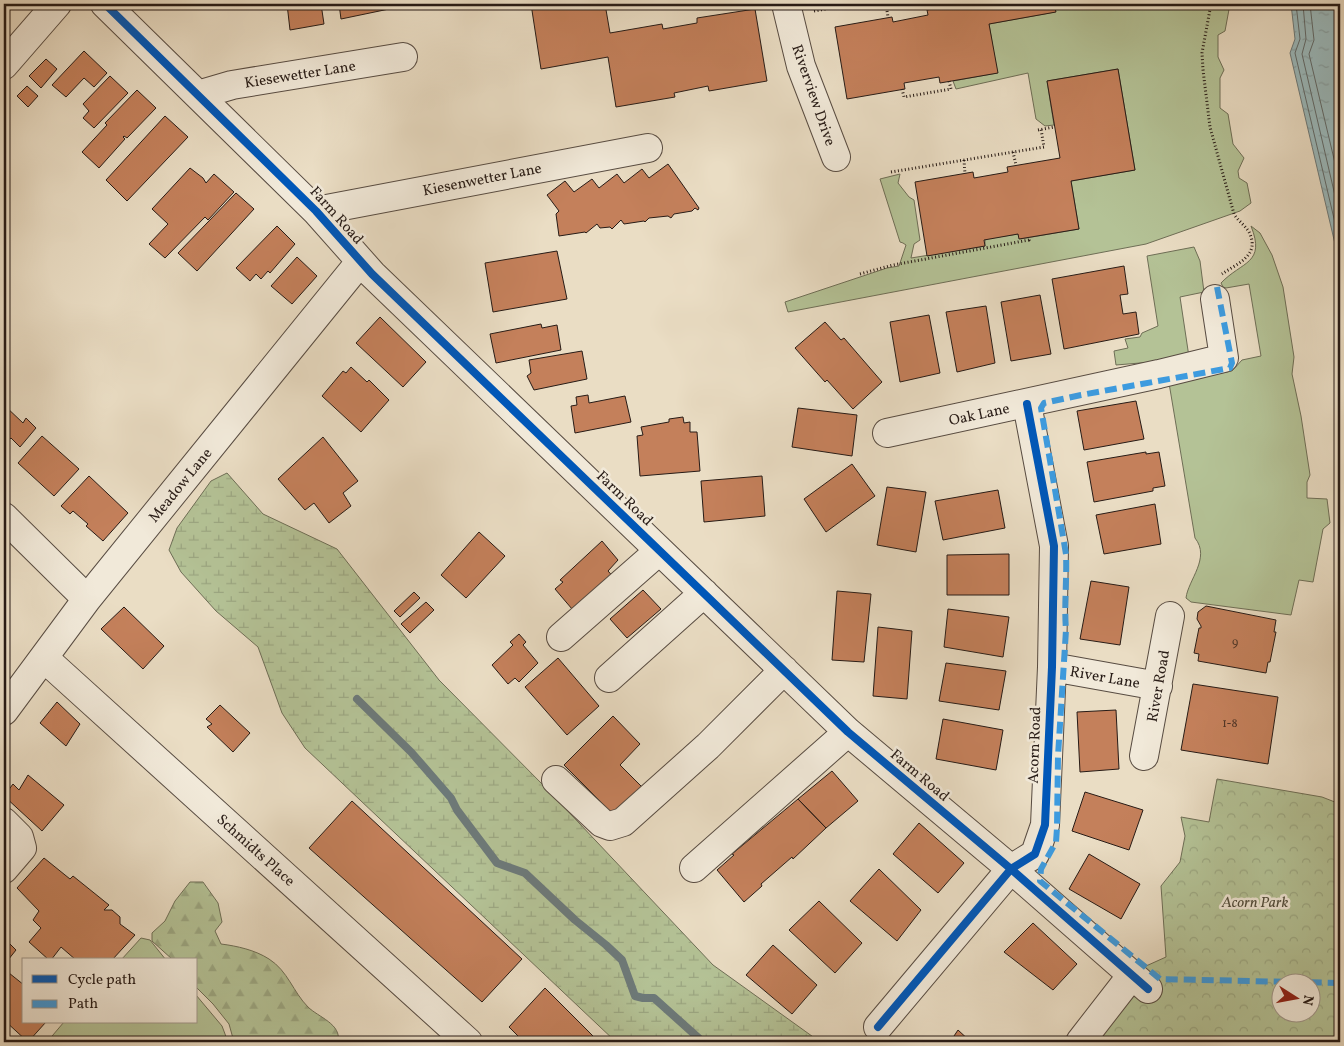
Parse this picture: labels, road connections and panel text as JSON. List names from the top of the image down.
{
  "streets": {
    "street": [
      "Kiesewetter Lane",
      "Riverview Drive",
      "Kiesenwetter Lane",
      "Farm Road",
      "Oak Lane",
      "Meadow Lane",
      "River Lane",
      "River Road",
      "Acorn Road",
      "Schmidts Place"
    ]
  },
  "crossings": [
    ["Kiesewetter Lane", "Farm Road"],
    ["Kiesenwetter Lane", "Farm Road"],
    ["Farm Road", "Meadow Lane"],
    ["Farm Road", "Acorn Road"],
    ["Oak Lane", "Acorn Road"],
    ["Meadow Lane", "Schmidts Place"],
    ["River Lane", "River Road"],
    ["River Lane", "Acorn Road"]
  ],
  "parks": ["Acorn Park"],
  "house_numbers": ["9", "1-8"],
  "legend": ["Cycle path", "Path"],
  "north": "right"
}
